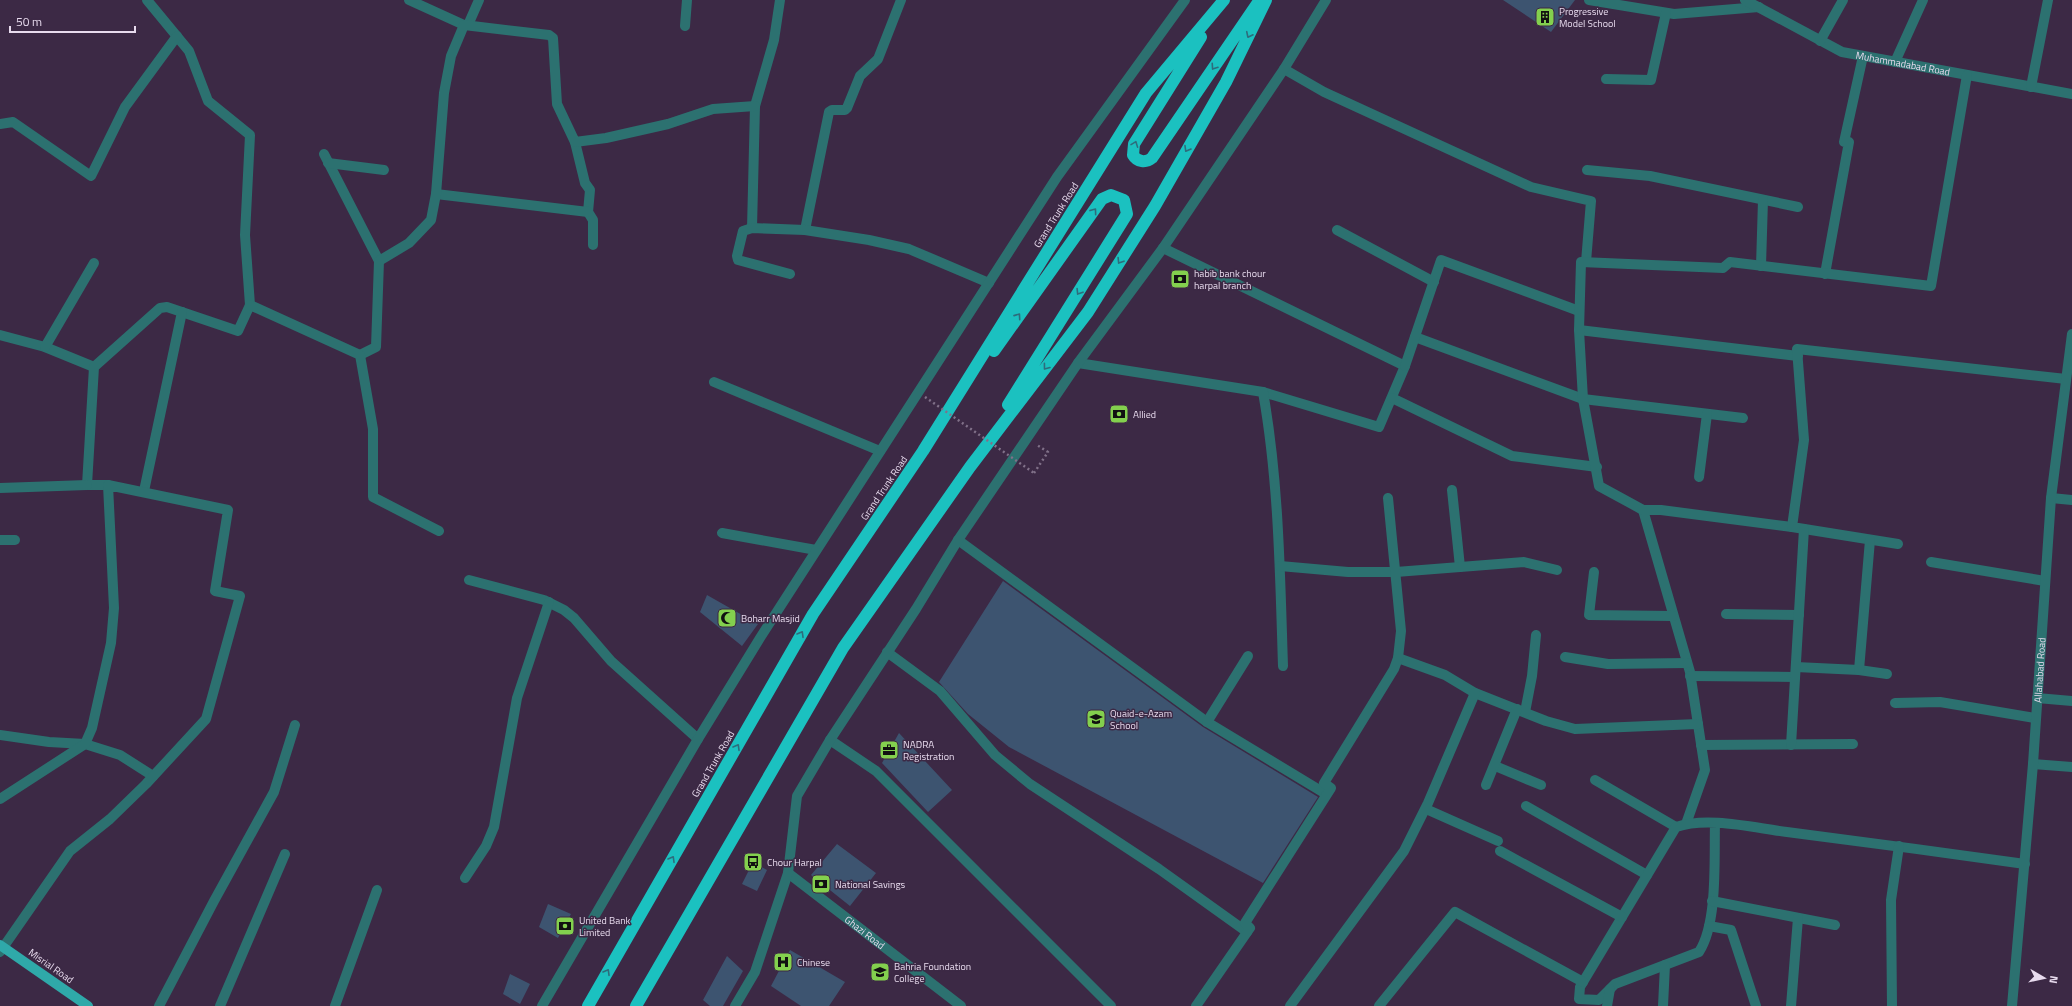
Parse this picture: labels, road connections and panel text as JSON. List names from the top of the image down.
{
  "streets": {
    "highway": ["Grand Trunk Road"],
    "main road": ["Misrial Road"],
    "street": ["Muhammadabad Road", "Allahabad Road", "Ghazi Road"]
  },
  "places": {
    "building": ["Progressive Model School"],
    "bank": [
      "habib bank chour harpal branch",
      "Allied",
      "National Savings",
      "United Bank Limited"
    ],
    "mosque": ["Boharr Masjid"],
    "school or university": ["Quaid-e-Azam School", "Bahria Foundation College"],
    "office": ["NADRA Registration"],
    "bus stop": ["Chour Harpal"],
    "hospital": ["Chinese"]
  },
  "scale_bar": "50 m",
  "north": "right"
}
